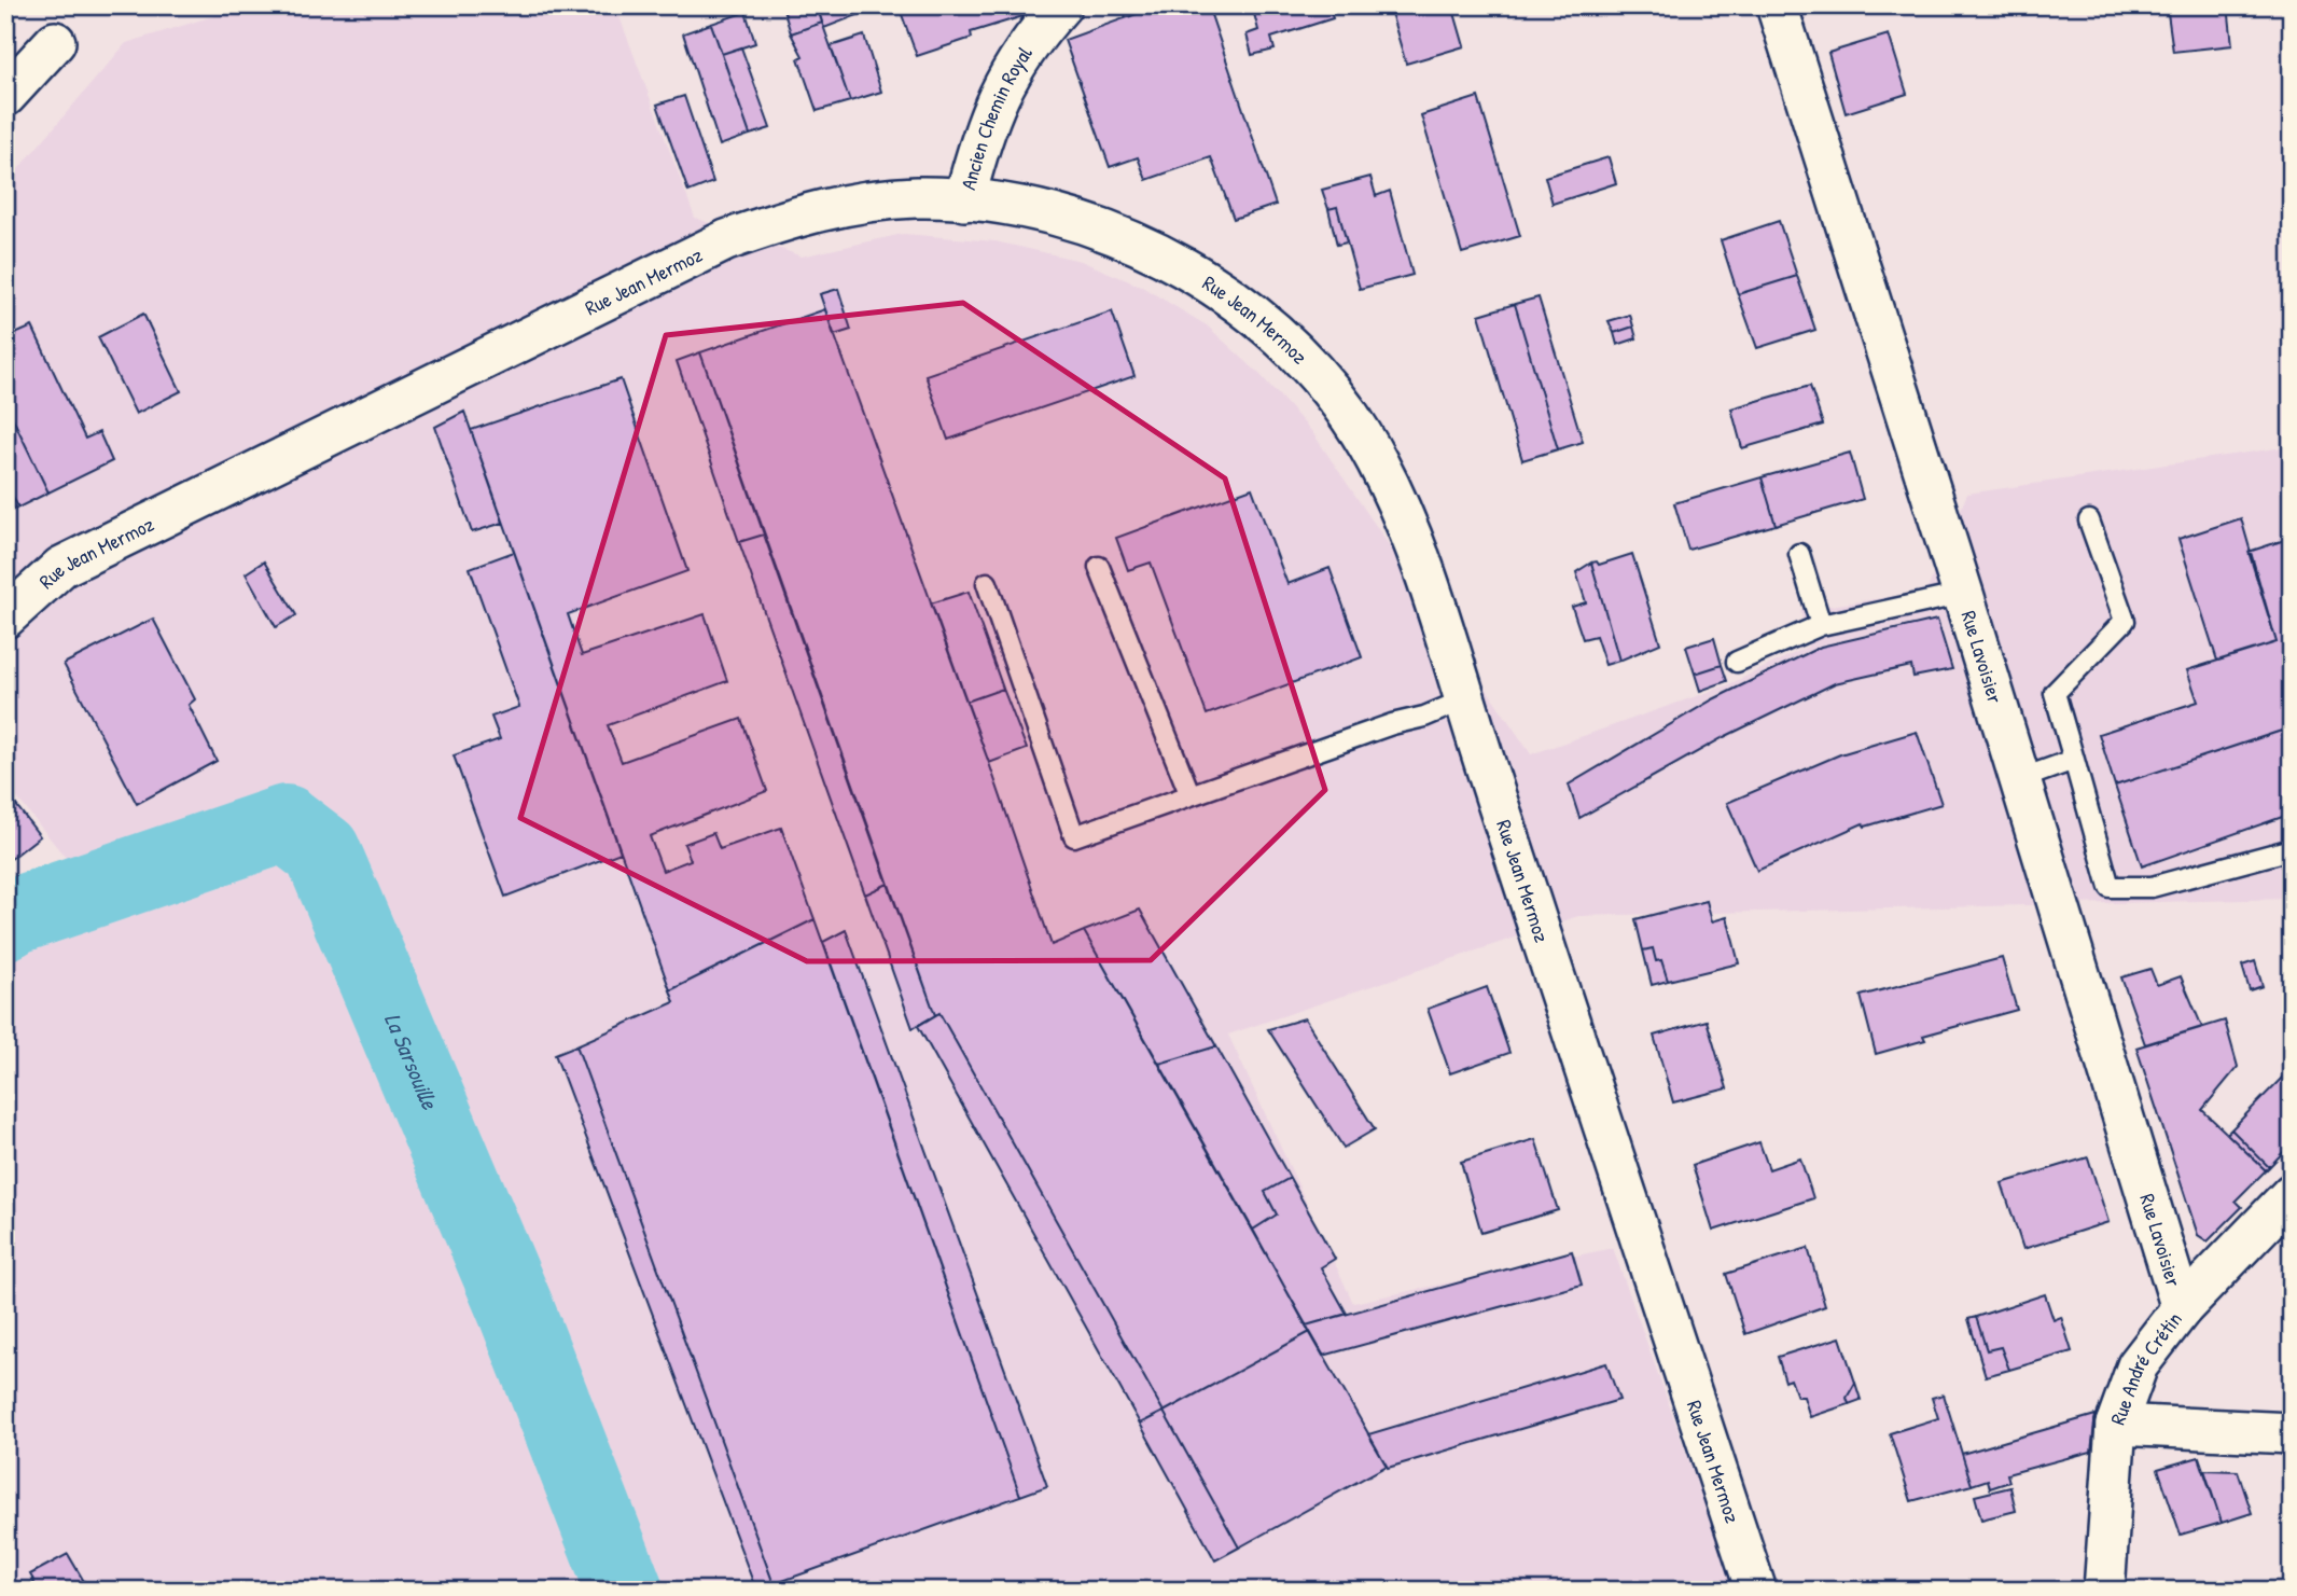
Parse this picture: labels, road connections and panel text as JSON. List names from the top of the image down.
{
  "streets": {
    "street": [
      "Ancien Chemin Royal",
      "Rue Jean Mermoz",
      "Rue Lavoisier",
      "Rue André Crétin"
    ]
  },
  "crossings": [
    ["Ancien Chemin Royal", "Rue Jean Mermoz"],
    ["Rue Lavoisier", "Rue André Crétin"]
  ],
  "water": ["La Sarsouille"]
}
